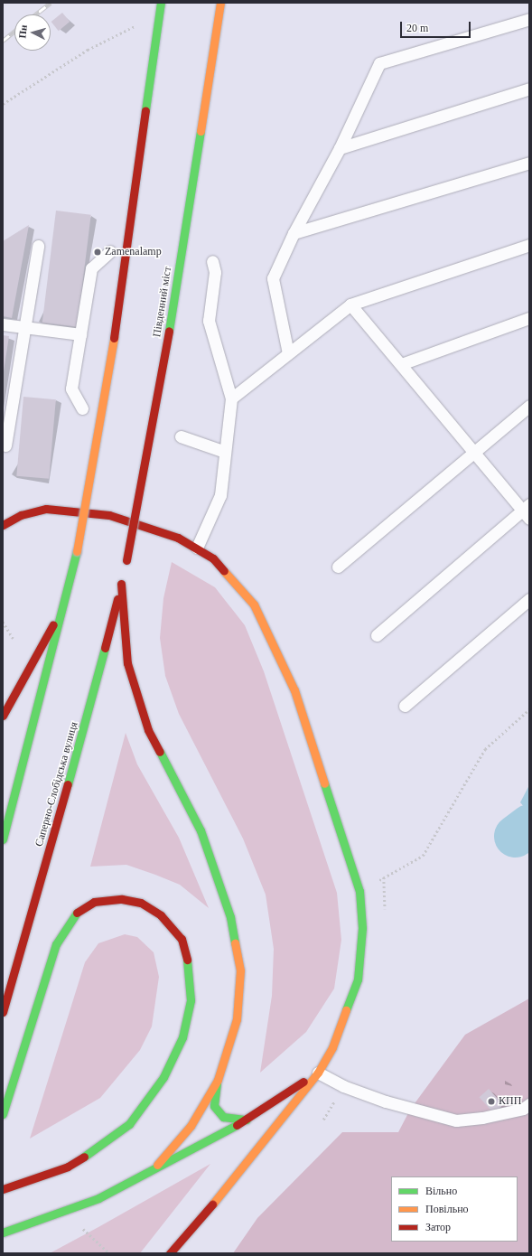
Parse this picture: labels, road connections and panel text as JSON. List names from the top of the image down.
{
  "streets": {
    "main road": ["Південний міст", "Саперно-Слобідська вулиця"]
  },
  "crossings": [
    ["Південний міст", "Саперно-Слобідська вулиця"]
  ],
  "places": ["Zamenalamp", "КПП"],
  "legend": ["Вільно", "Повільно", "Затор"],
  "scale_bar": "20 m",
  "north": "left"
}
